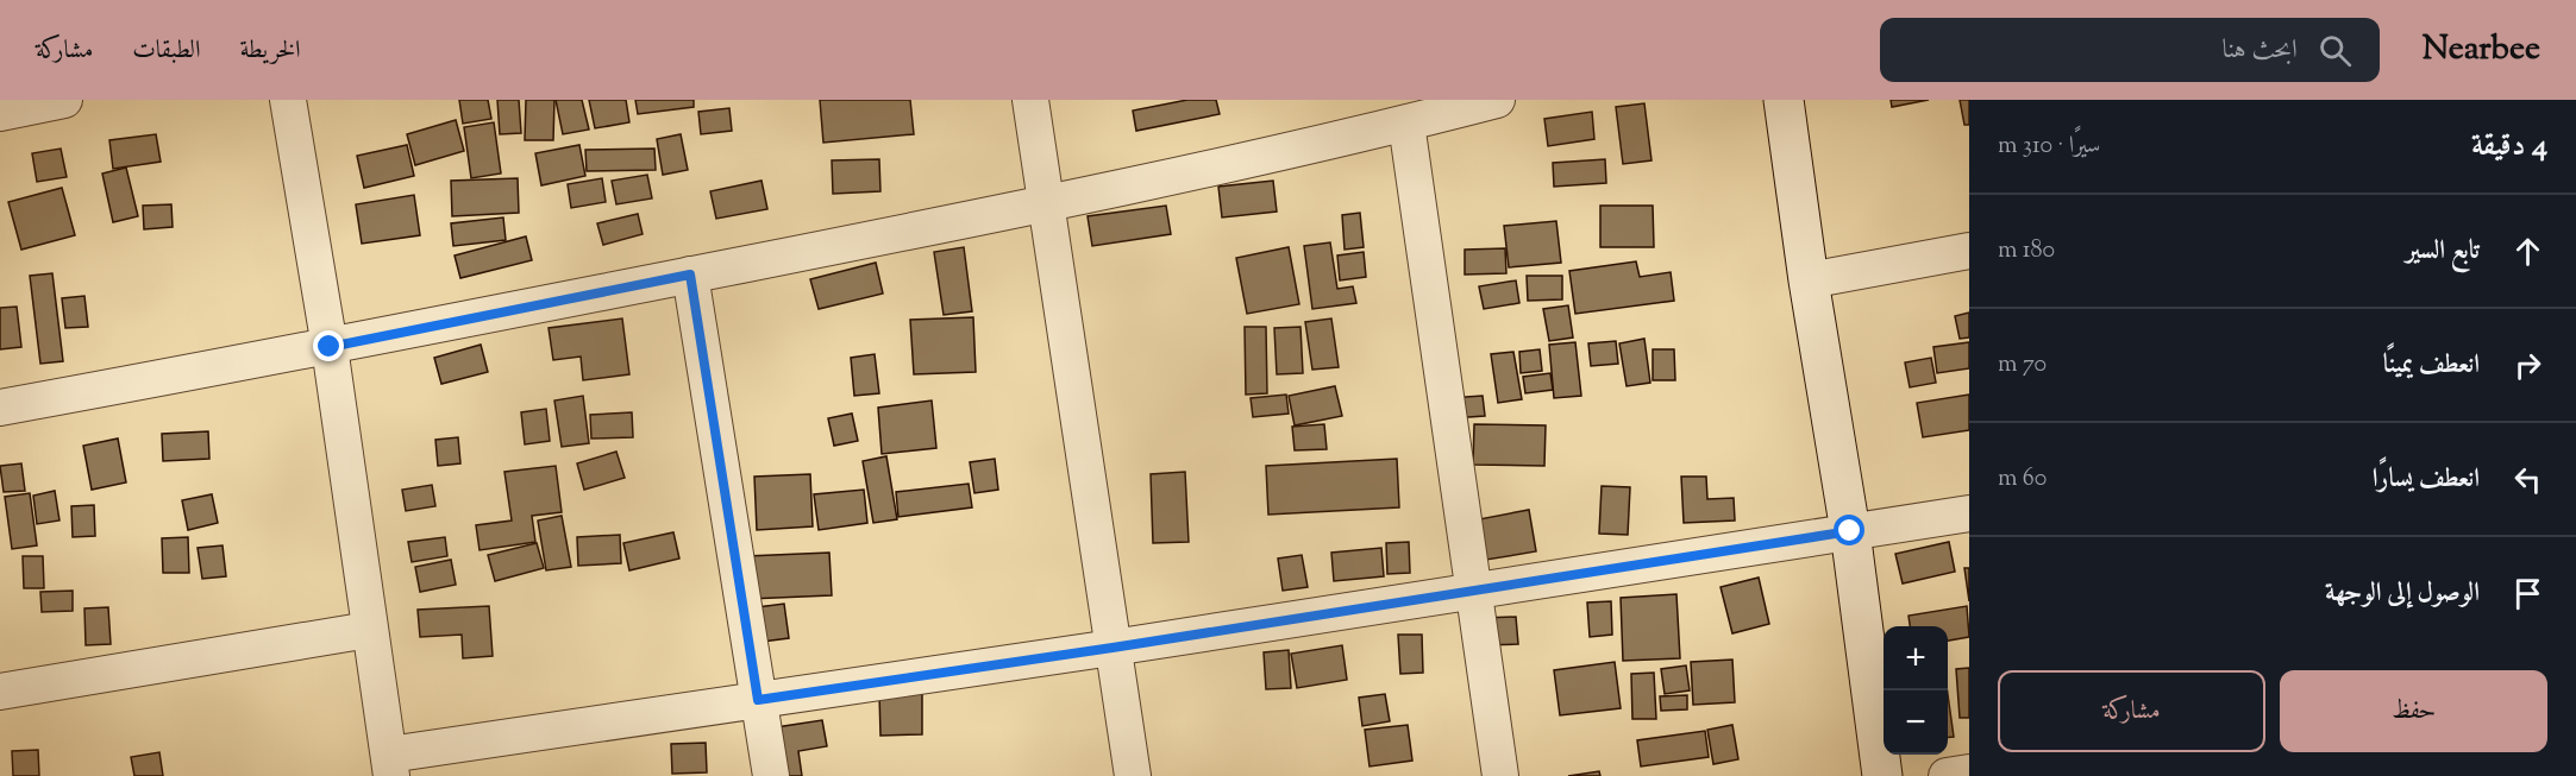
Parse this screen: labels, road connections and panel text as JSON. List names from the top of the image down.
{
  "page": {
    "header": "Nearbee",
    "search": "ابحث هنا",
    "nav": ["الخريطة", "الطبقات", "مشاركة"],
    "heading": ["4 دقيقة", "سيرًا · 310 m"],
    "list": [
      ["تابع السير", "180 m"],
      ["انعطف يمينًا", "70 m"],
      ["انعطف يسارًا", "60 m"],
      "الوصول إلى الوجهة"
    ],
    "map_buttons": ["+", "−"],
    "buttons": ["حفظ", "مشاركة"]
  }
}
